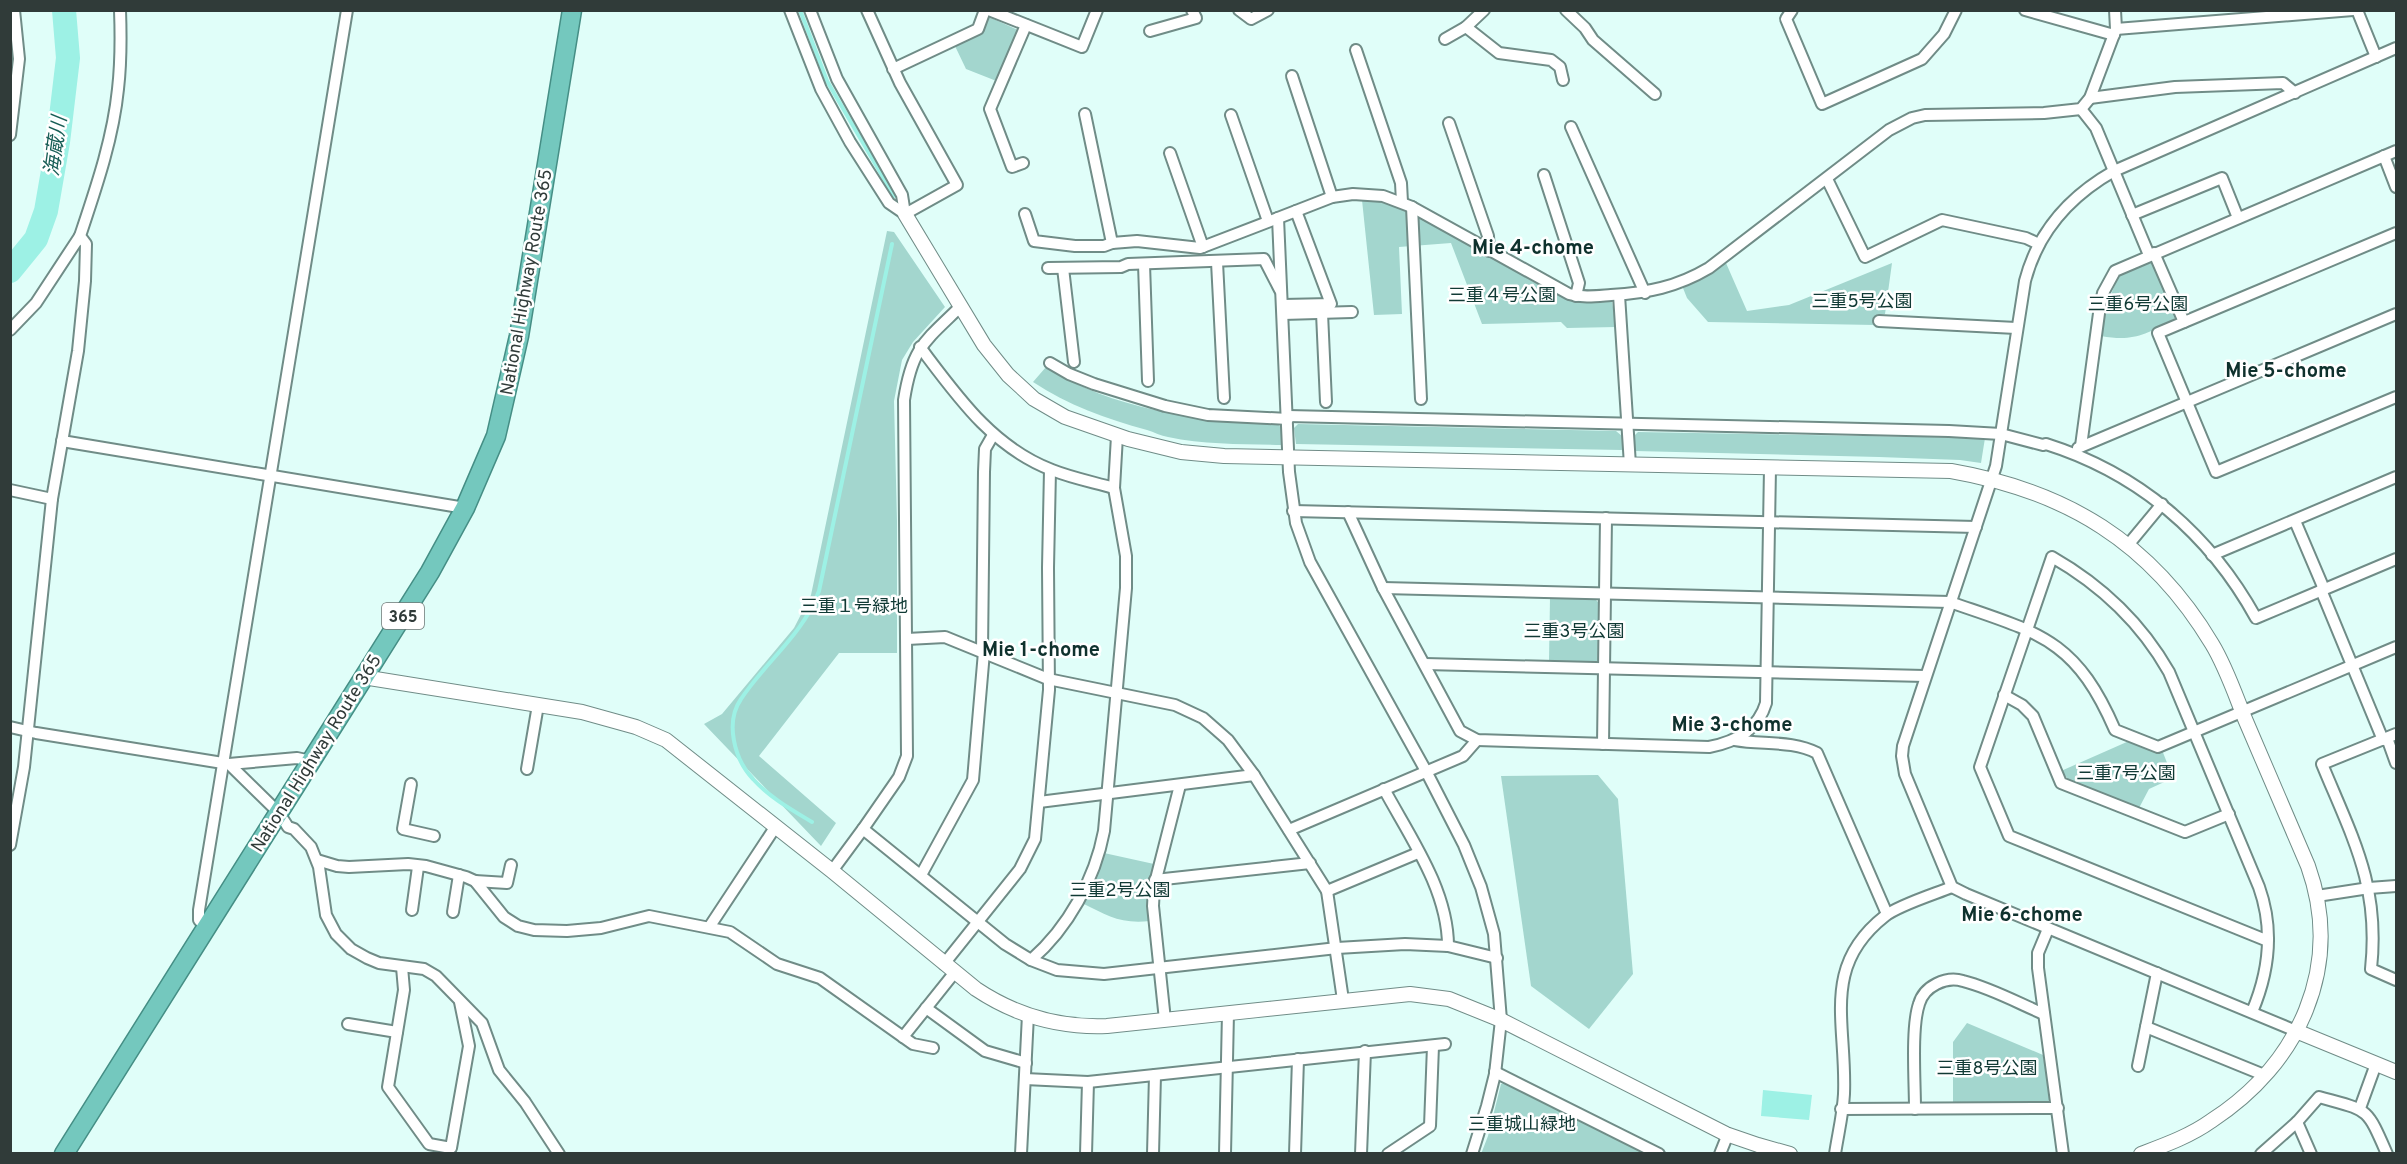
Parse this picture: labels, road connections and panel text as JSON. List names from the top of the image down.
{
  "streets": {
    "highway": ["National Highway Route 365", "365"]
  },
  "districts": [
    "Mie 4-chome",
    "Mie 5-chome",
    "Mie 1-chome",
    "Mie 3-chome",
    "Mie 6-chome"
  ],
  "water": ["海蔵川"],
  "parks": [
    "三重４号公園",
    "三重5号公園",
    "三重6号公園",
    "三重１号緑地",
    "三重3号公園",
    "三重7号公園",
    "三重2号公園",
    "三重8号公園",
    "三重城山緑地"
  ]
}
